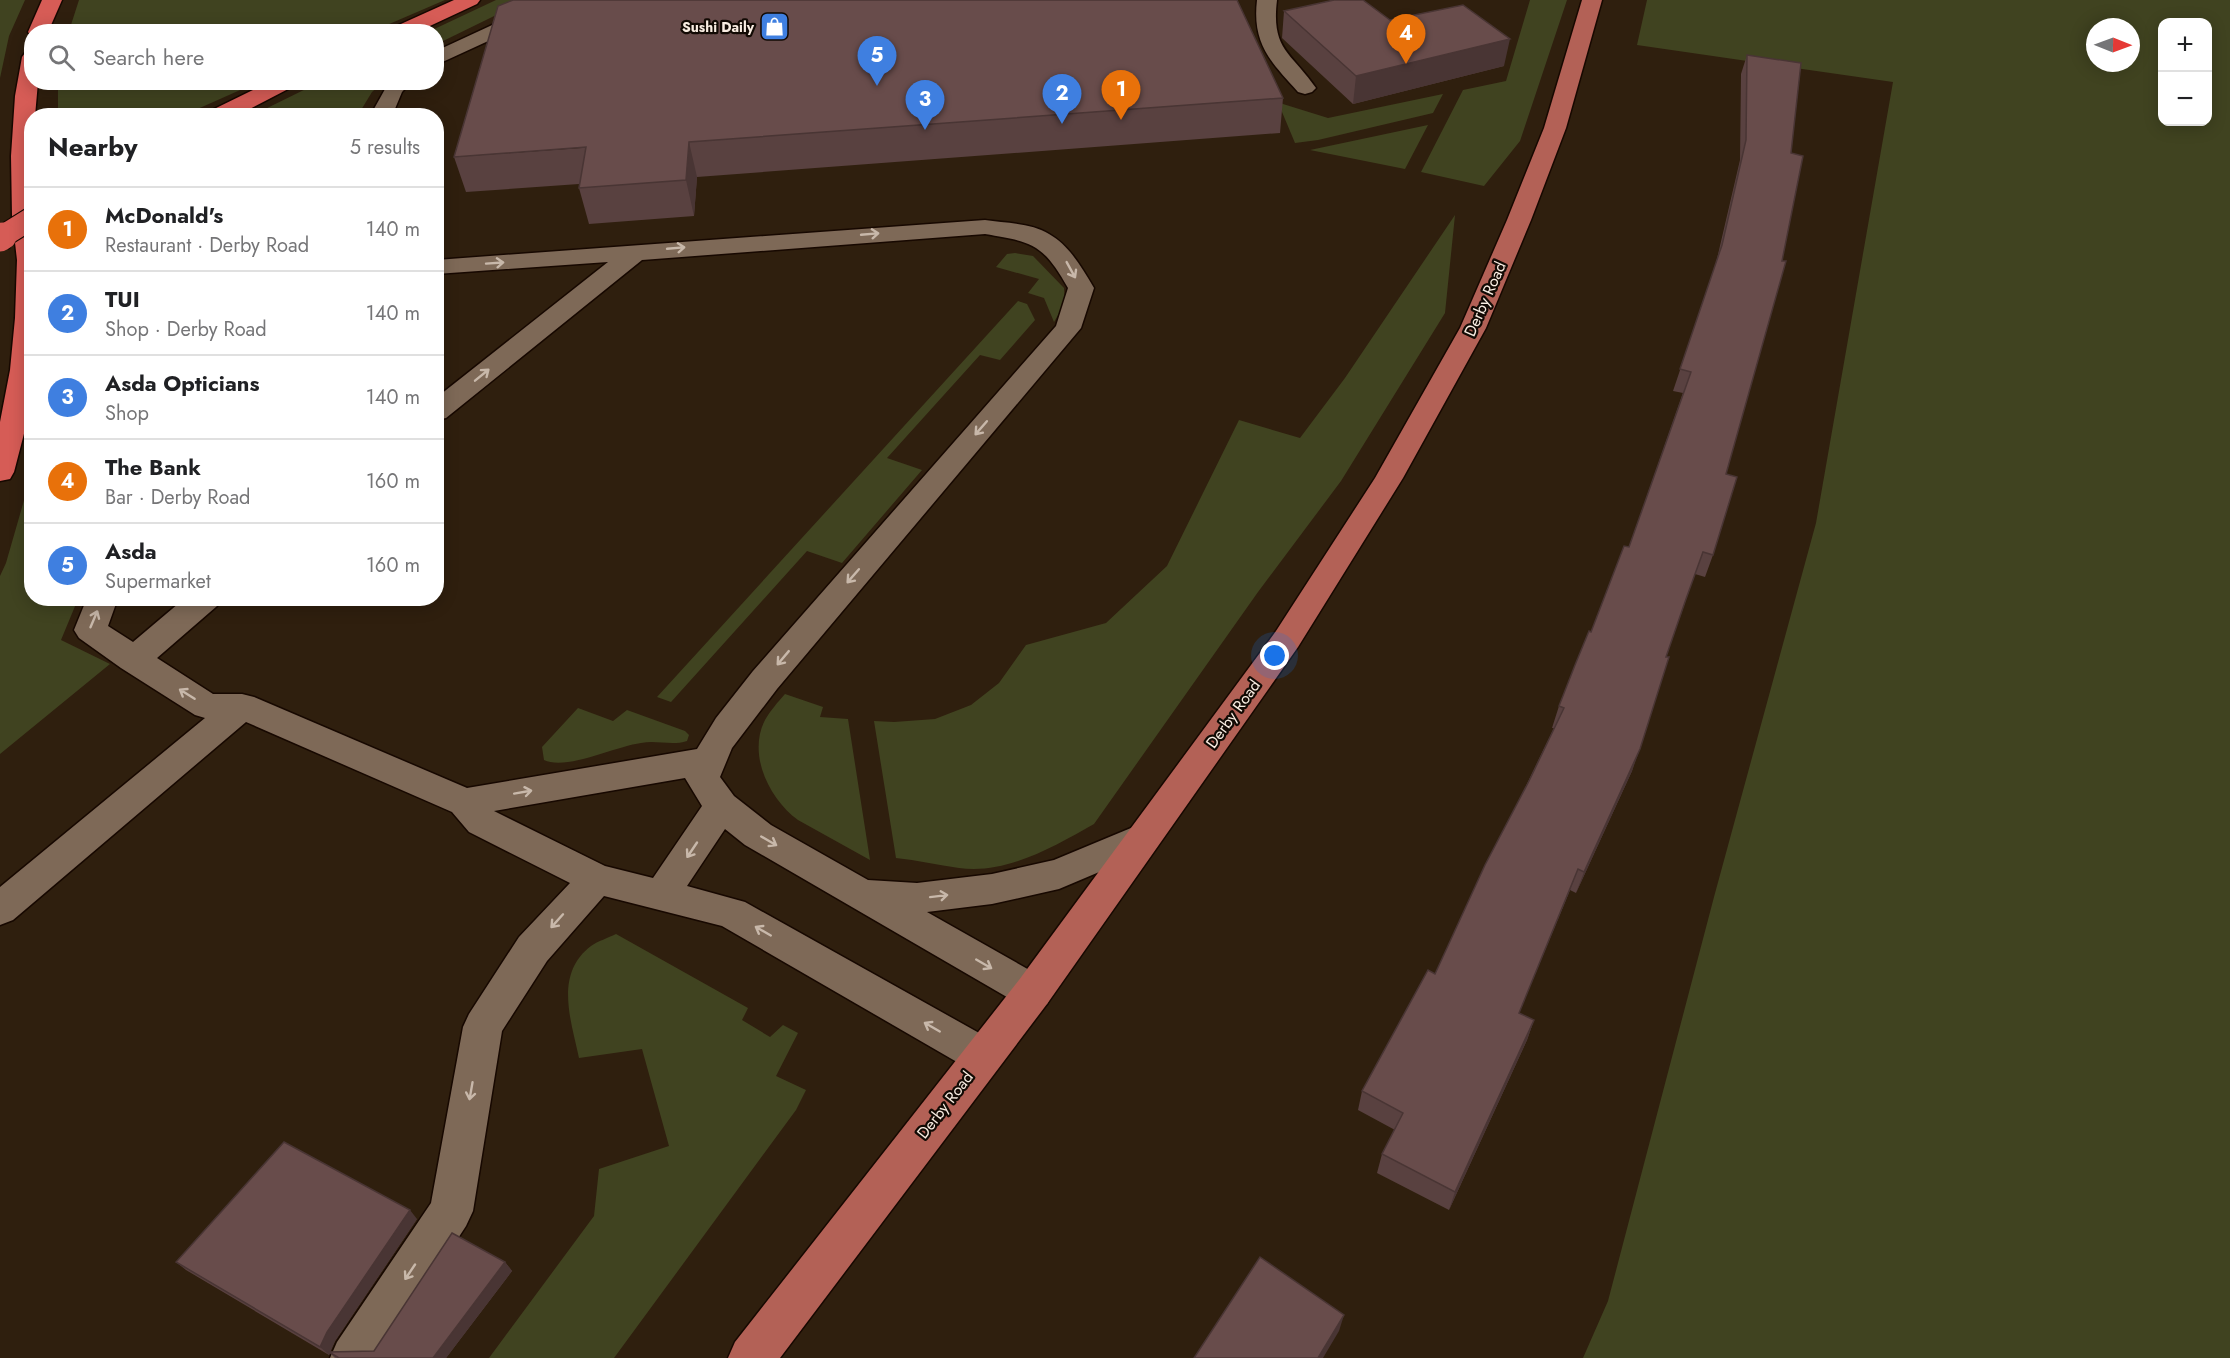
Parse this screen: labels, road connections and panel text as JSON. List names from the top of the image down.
{
  "streets": {
    "main road": ["Derby Road"]
  },
  "places": {
    "shop": ["Sushi Daily"]
  },
  "north": "right",
  "page": {
    "pins": [
      "4",
      "5",
      "1",
      "2",
      "3"
    ],
    "map_buttons": ["+", "−"],
    "search": "Search here",
    "heading": ["Nearby", "5 results"],
    "list": [
      {
        "mark": "1",
        "name": "McDonald's",
        "note": "Restaurant · Derby Road",
        "value": "140 m"
      },
      {
        "mark": "2",
        "name": "TUI",
        "note": "Shop · Derby Road",
        "value": "140 m"
      },
      {
        "mark": "3",
        "name": "Asda Opticians",
        "note": "Shop",
        "value": "140 m"
      },
      {
        "mark": "4",
        "name": "The Bank",
        "note": "Bar · Derby Road",
        "value": "160 m"
      },
      {
        "mark": "5",
        "name": "Asda",
        "note": "Supermarket",
        "value": "160 m"
      }
    ]
  }
}
